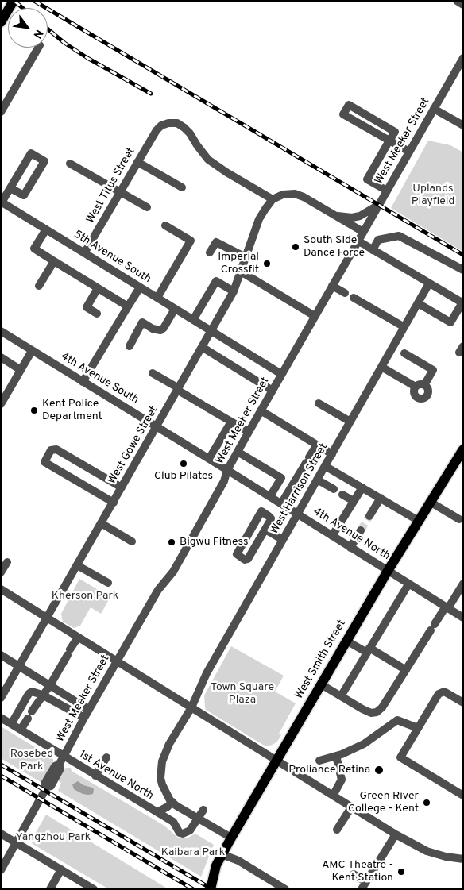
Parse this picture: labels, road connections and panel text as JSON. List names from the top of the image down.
{
  "streets": {
    "main road": ["West Smith Street"],
    "street": [
      "West Meeker Street",
      "West Titus Street",
      "5th Avenue South",
      "4th Avenue South",
      "West Gowe Street",
      "West Harrison Street",
      "4th Avenue North",
      "1st Avenue North"
    ]
  },
  "crossings": [
    ["West Meeker Street", "5th Avenue South"],
    ["West Meeker Street", "4th Avenue South"],
    ["West Meeker Street", "4th Avenue North"],
    ["West Meeker Street", "1st Avenue North"],
    ["West Titus Street", "5th Avenue South"],
    ["West Titus Street", "West Gowe Street"],
    ["5th Avenue South", "West Gowe Street"],
    ["4th Avenue South", "West Gowe Street"],
    ["4th Avenue South", "4th Avenue North"],
    ["West Harrison Street", "4th Avenue North"],
    ["4th Avenue North", "West Smith Street"]
  ],
  "parks": [
    "Uplands Playfield",
    "Kherson Park",
    "Town Square Plaza",
    "Rosebed Park",
    "Yangzhou Park",
    "Kaibara Park"
  ],
  "places": [
    "South Side Dance Force",
    "Imperial Crossfit",
    "Kent Police Department",
    "Club Pilates",
    "Bigwu Fitness",
    "Proliance Retina",
    "Green River College - Kent",
    "AMC Theatre - Kent Station"
  ],
  "north": "bottom right"
}
